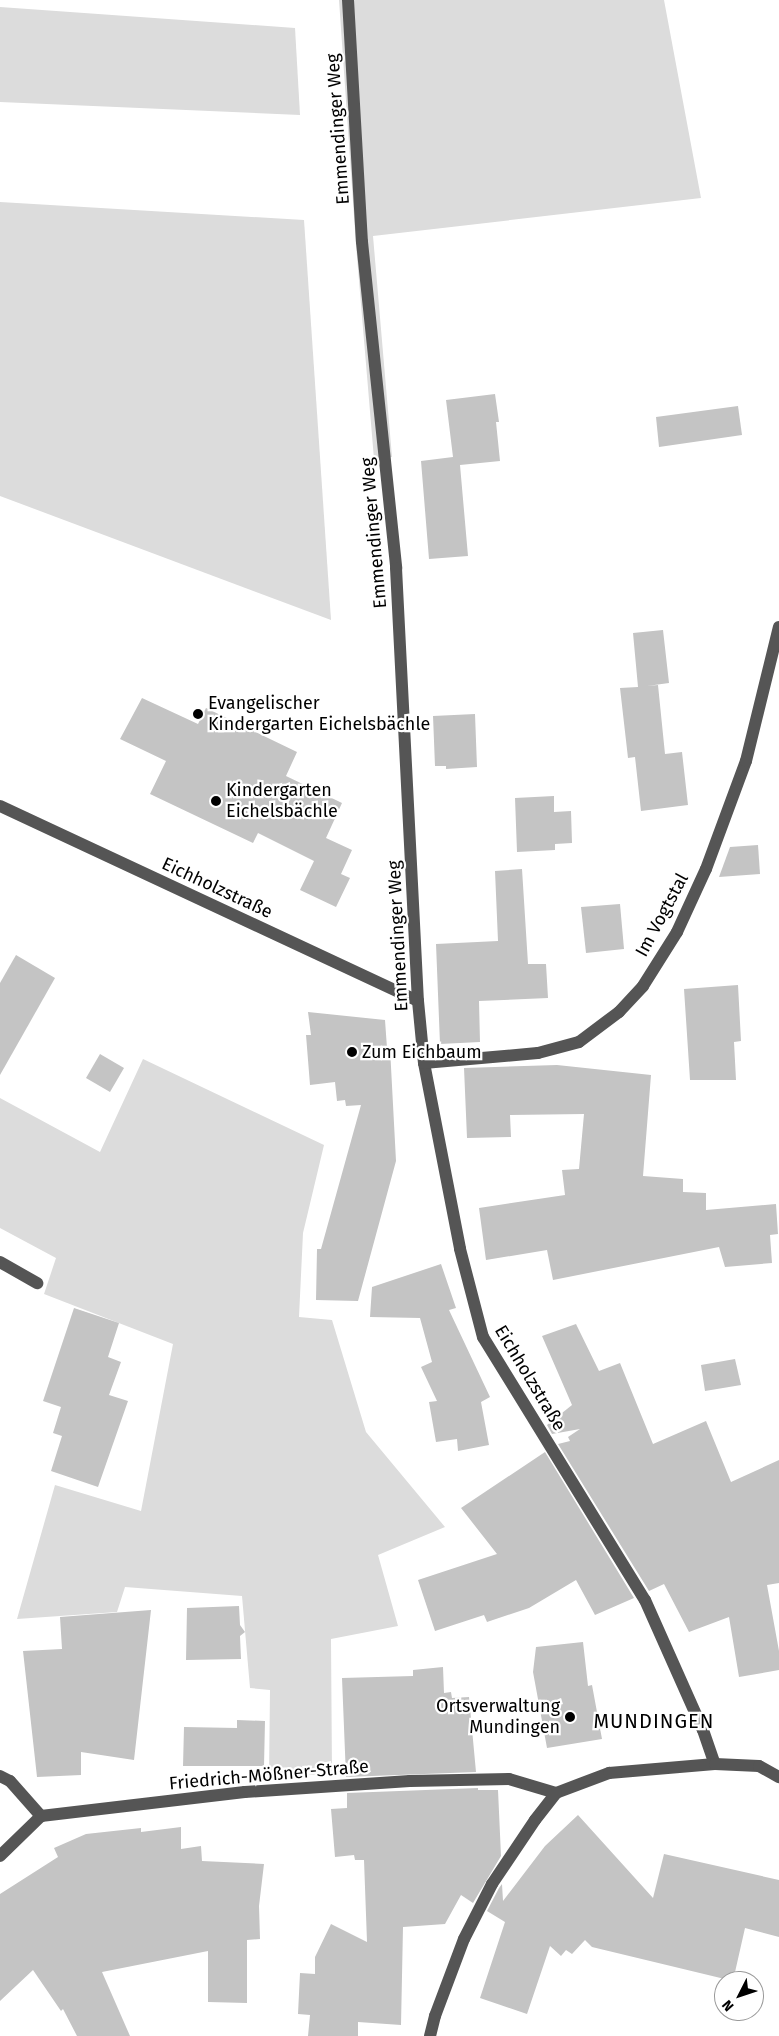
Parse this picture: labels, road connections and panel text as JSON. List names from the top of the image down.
{
  "streets": {
    "street": [
      "Emmendinger Weg",
      "Eichholzstraße",
      "Im Vogtstal",
      "Friedrich-Mößner-Straße"
    ]
  },
  "crossings": [
    ["Emmendinger Weg", "Eichholzstraße"],
    ["Emmendinger Weg", "Im Vogtstal"],
    ["Eichholzstraße", "Im Vogtstal"]
  ],
  "districts": ["MUNDINGEN"],
  "places": [
    "Evangelischer Kindergarten Eichelsbächle",
    "Kindergarten Eichelsbächle",
    "Zum Eichbaum",
    "Ortsverwaltung Mundingen"
  ],
  "north": "bottom left"
}
